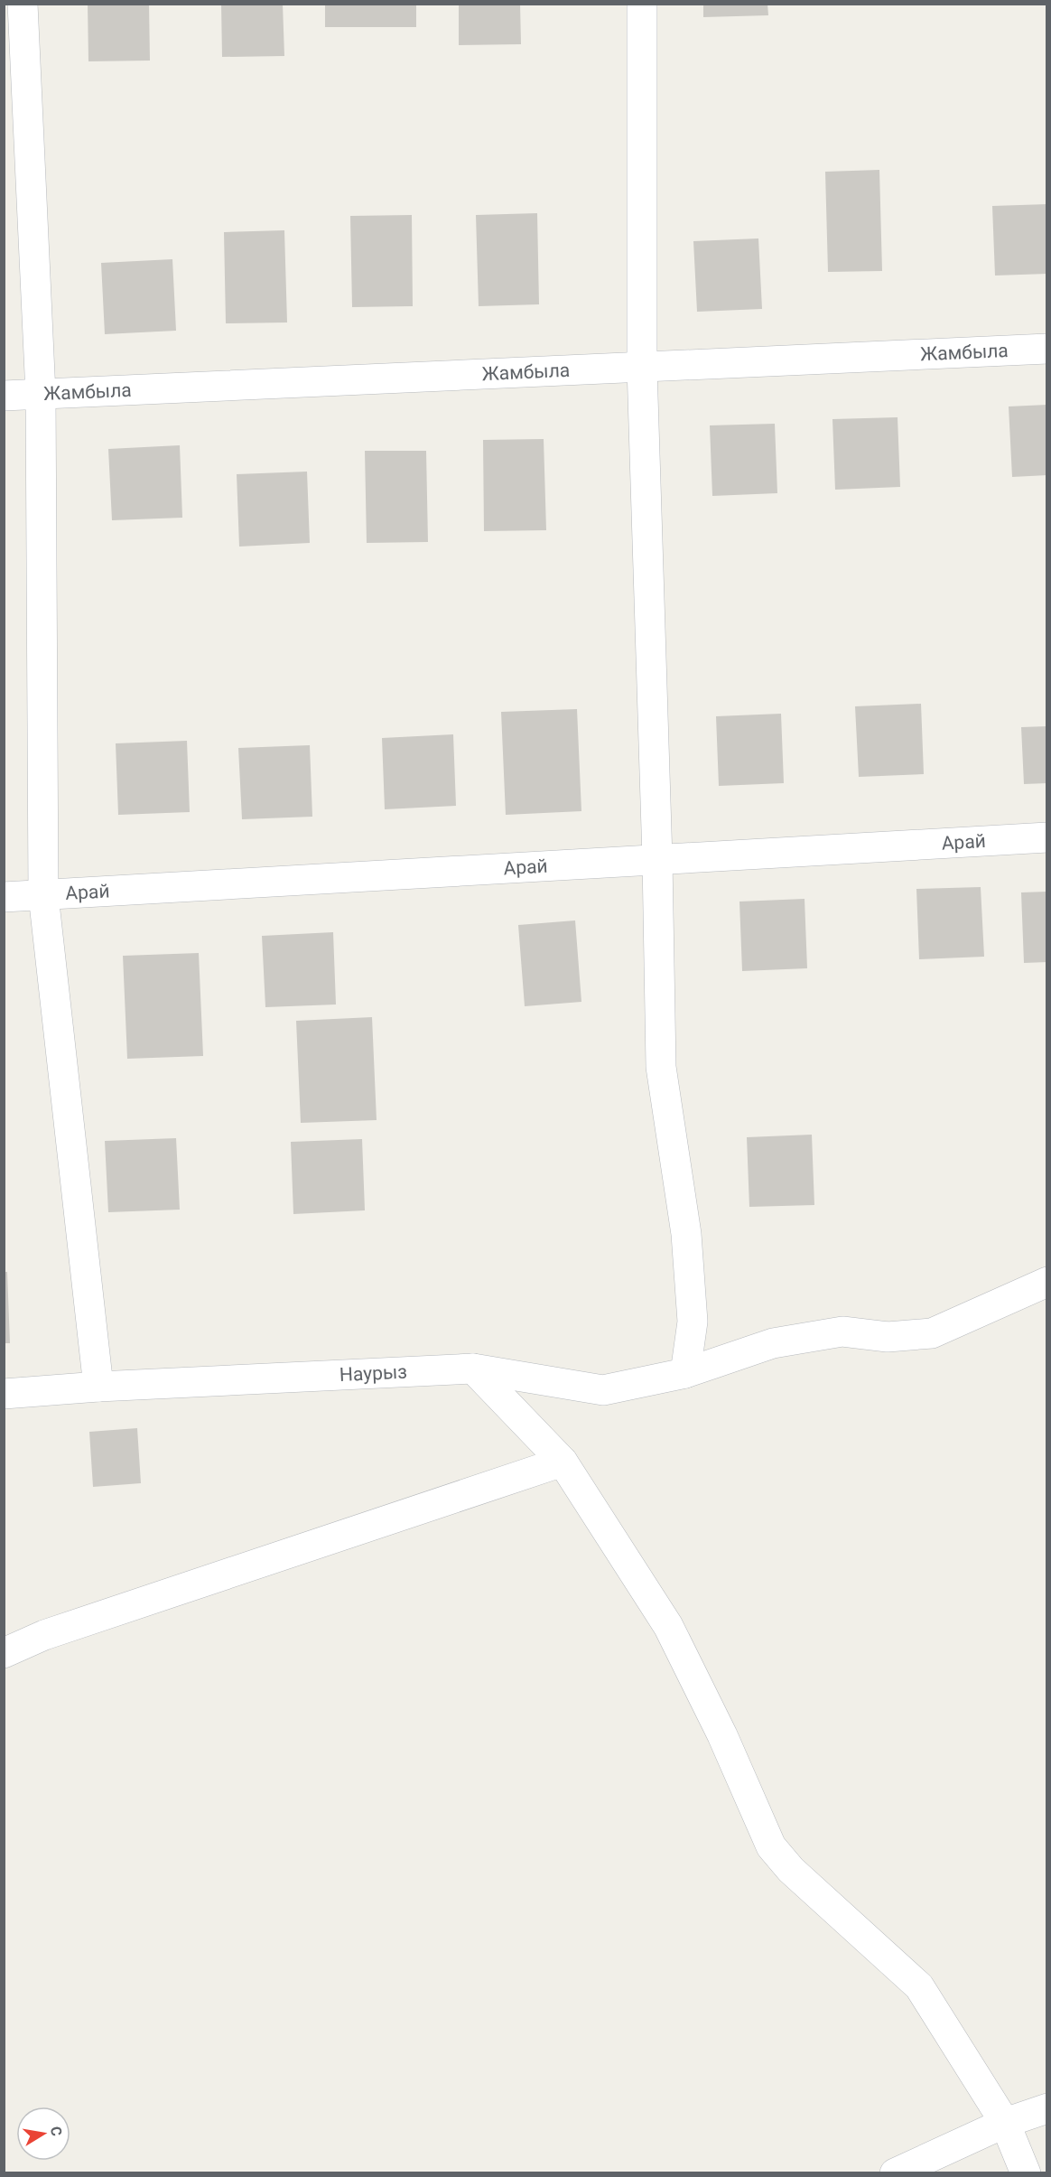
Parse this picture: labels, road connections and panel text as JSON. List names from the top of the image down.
{
  "streets": {
    "street": ["Жамбыла", "Арай", "Наурыз"]
  },
  "north": "right"
}
